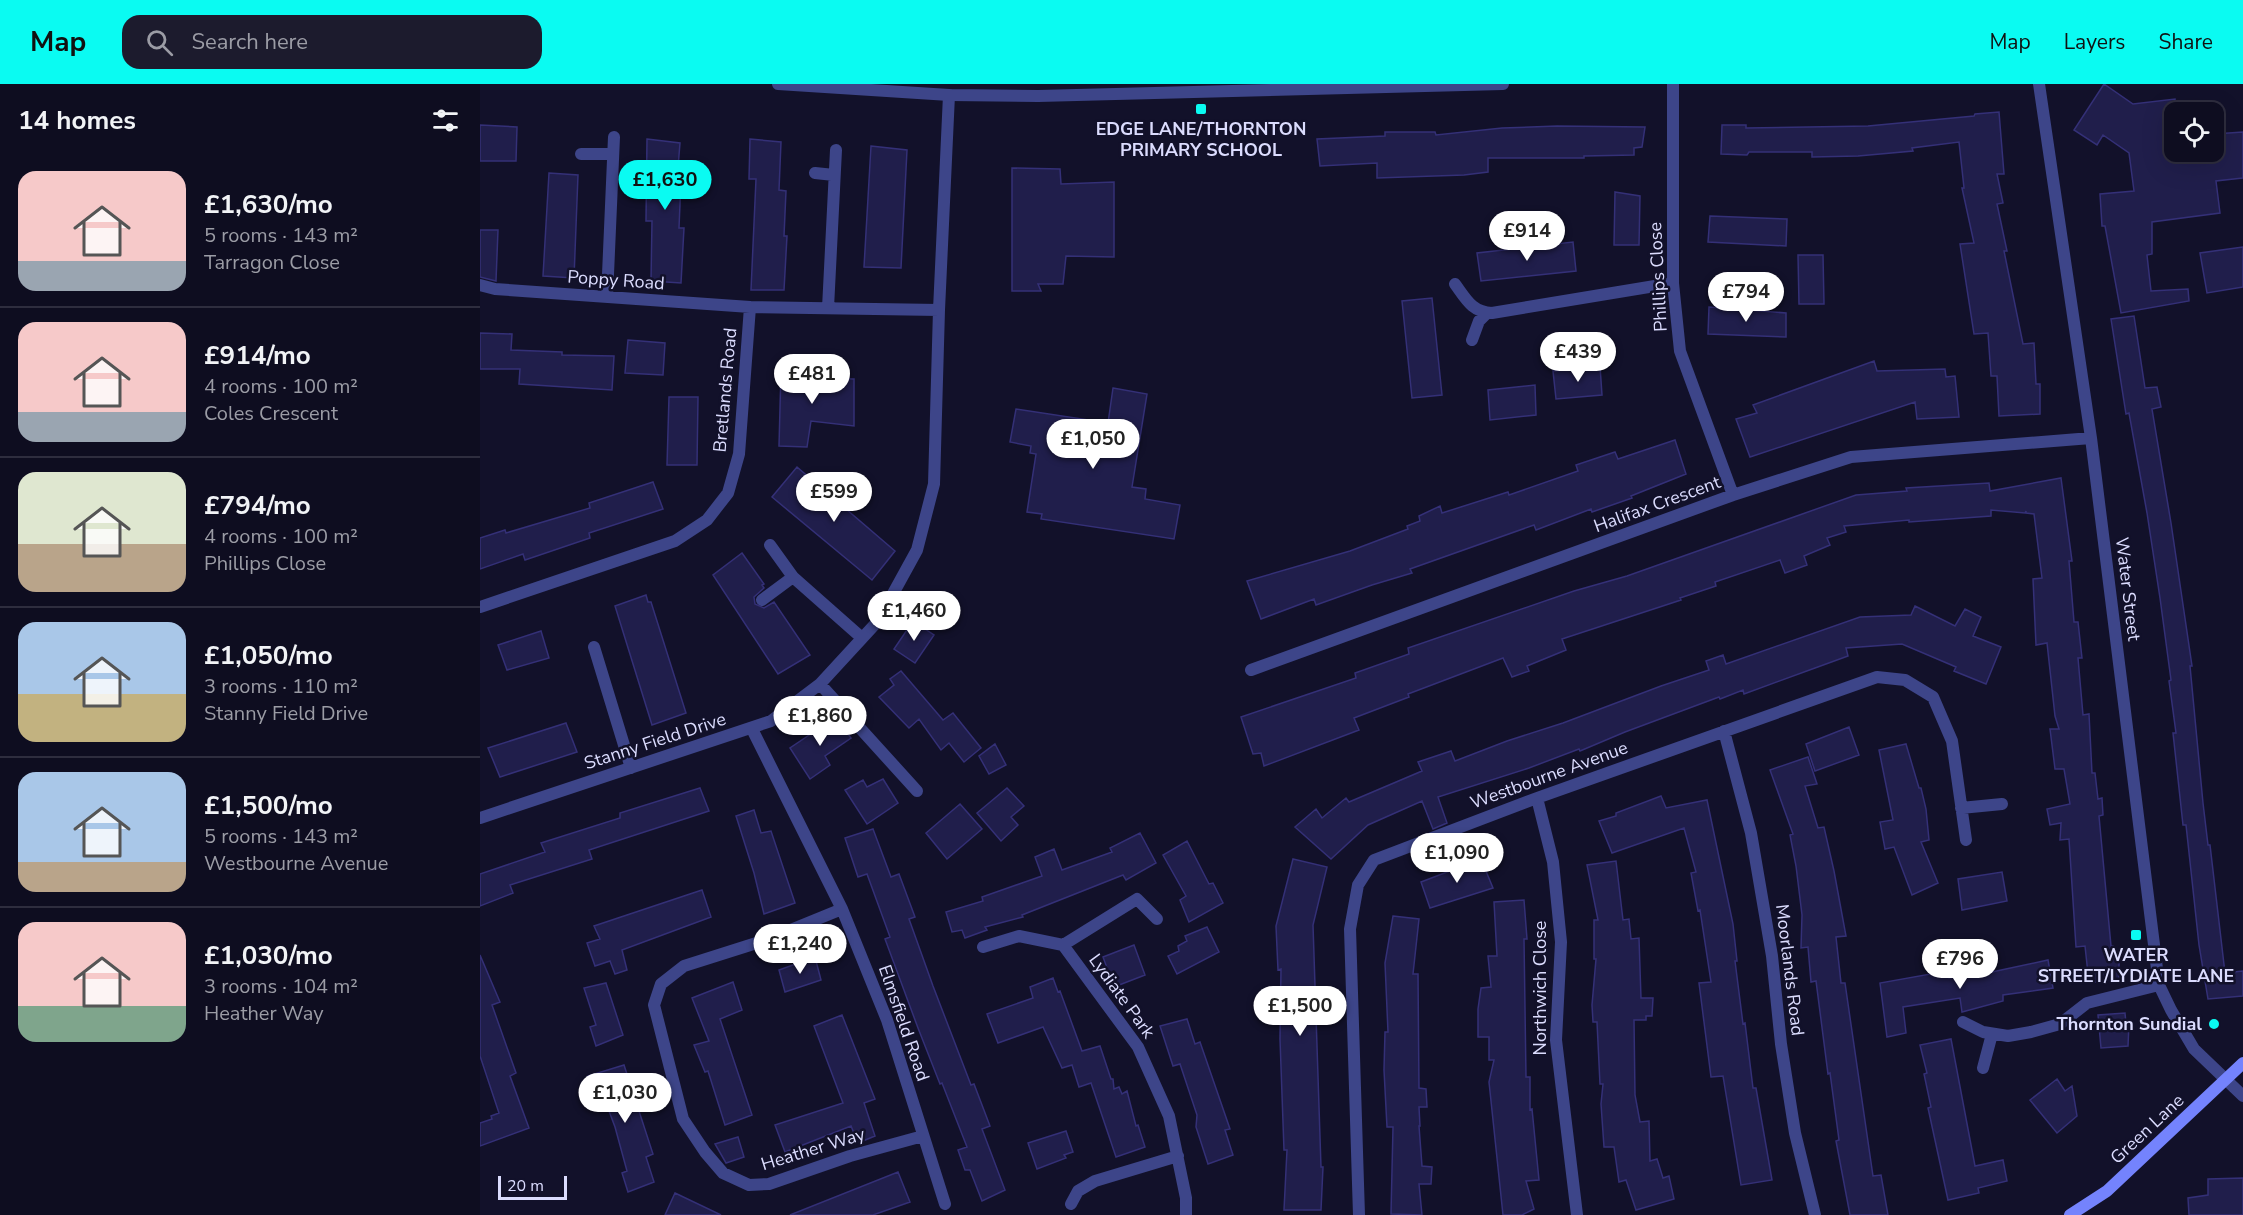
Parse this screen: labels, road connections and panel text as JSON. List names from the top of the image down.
{
  "streets": {
    "main road": ["Green Lane"],
    "street": [
      "Phillips Close",
      "Poppy Road",
      "Bretlands Road",
      "Halifax Crescent",
      "Water Street",
      "Stanny Field Drive",
      "Westbourne Avenue",
      "Moorlands Road",
      "Northwich Close",
      "Lydiate Park",
      "Elmsfield Road",
      "Heather Way"
    ]
  },
  "crossings": [
    ["Phillips Close", "Halifax Crescent"],
    ["Poppy Road", "Bretlands Road"],
    ["Bretlands Road", "Stanny Field Drive"],
    ["Halifax Crescent", "Water Street"],
    ["Water Street", "Green Lane"],
    ["Stanny Field Drive", "Elmsfield Road"],
    ["Westbourne Avenue", "Moorlands Road"],
    ["Westbourne Avenue", "Northwich Close"],
    ["Elmsfield Road", "Heather Way"]
  ],
  "places": {
    "transit": ["EDGE LANE/THORNTON PRIMARY SCHOOL", "WATER STREET/LYDIATE LANE"],
    "other": ["Thornton Sundial"]
  },
  "scale_bar": "20 m",
  "page": {
    "header": "Map",
    "search": "Search here",
    "nav": ["Map", "Layers", "Share"],
    "heading": "14 homes",
    "list": [
      {
        "name": "£1,630/mo",
        "note": "5 rooms · 143 m² · Tarragon Close"
      },
      {
        "name": "£914/mo",
        "note": "4 rooms · 100 m² · Coles Crescent"
      },
      {
        "name": "£794/mo",
        "note": "4 rooms · 100 m² · Phillips Close"
      },
      {
        "name": "£1,050/mo",
        "note": "3 rooms · 110 m² · Stanny Field Drive"
      },
      {
        "name": "£1,500/mo",
        "note": "5 rooms · 143 m² · Westbourne Avenue"
      },
      {
        "name": "£1,030/mo",
        "note": "3 rooms · 104 m² · Heather Way"
      }
    ],
    "price": [
      "£1,630",
      "£914",
      "£794",
      "£439",
      "£481",
      "£1,050",
      "£599",
      "£1,460",
      "£1,860",
      "£1,090",
      "£1,240",
      "£796",
      "£1,500",
      "£1,030"
    ],
    "scale": "20 m"
  }
}
